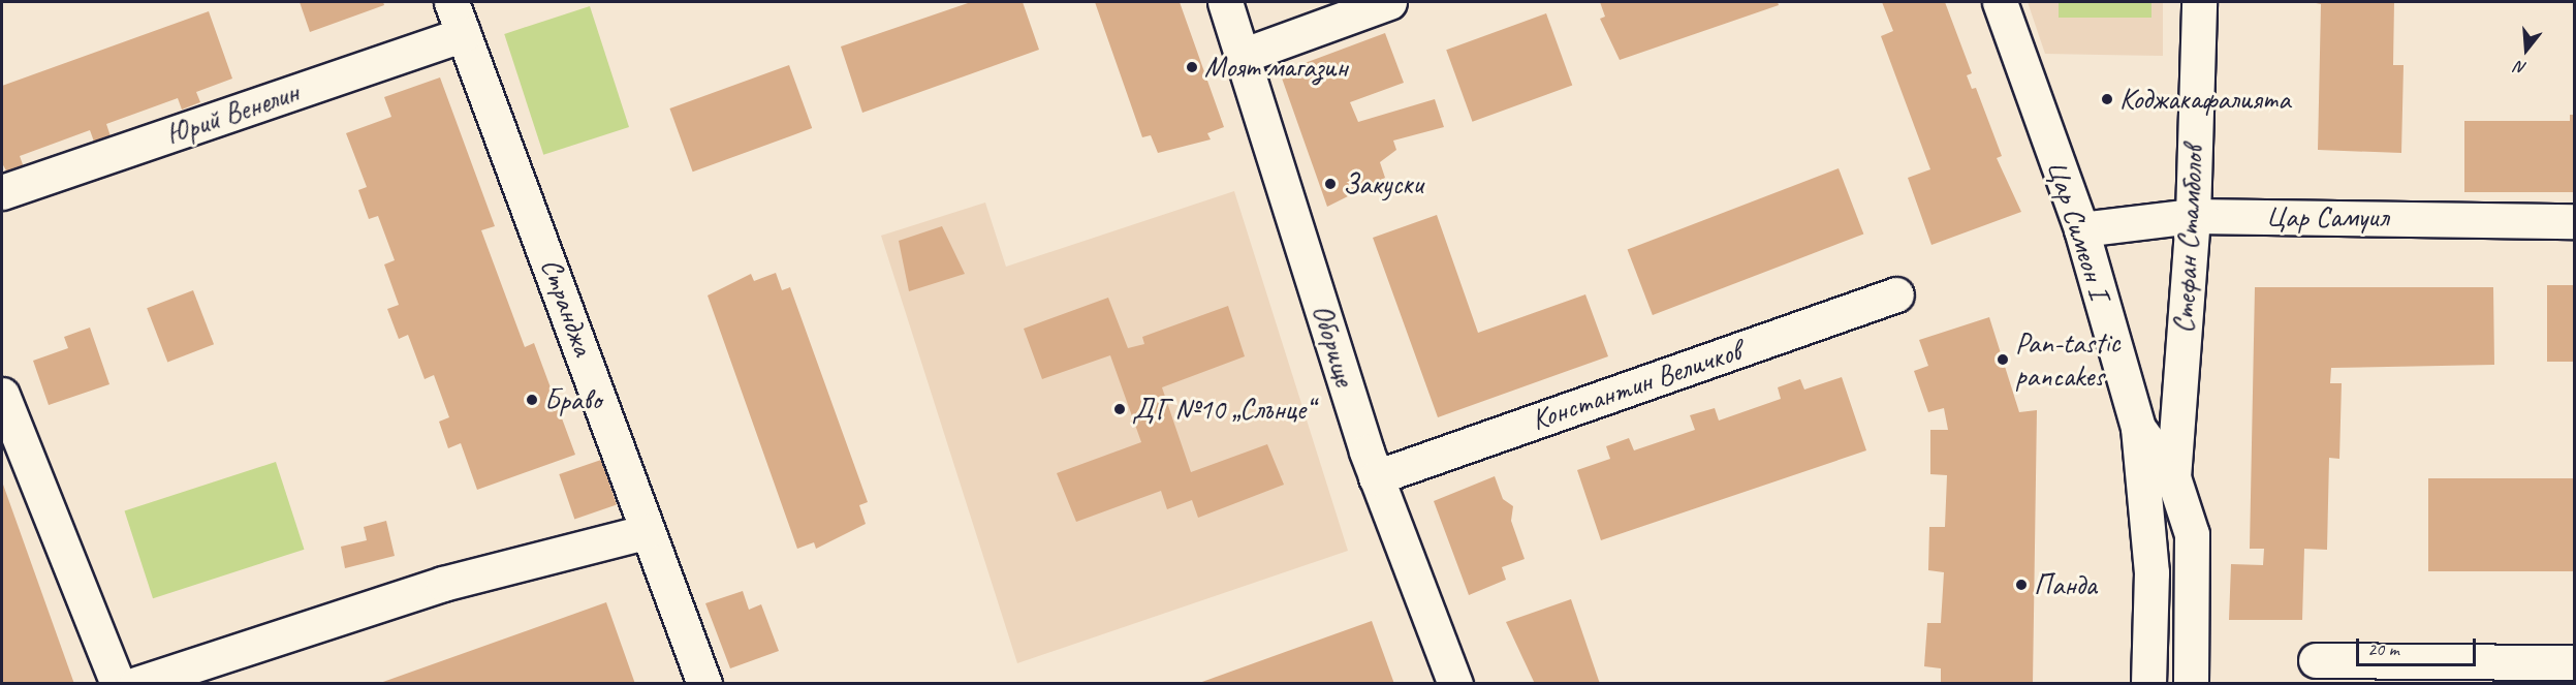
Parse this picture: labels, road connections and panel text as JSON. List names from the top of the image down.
{
  "streets": {
    "street": [
      "Юрий Венелин",
      "Цар Самуил",
      "Цар Симеон I",
      "Стефан Стамболов",
      "Странджа",
      "Оборище",
      "Константин Величков"
    ]
  },
  "crossings": [
    ["Юрий Венелин", "Странджа"],
    ["Цар Самуил", "Цар Симеон I"],
    ["Цар Самуил", "Стефан Стамболов"],
    ["Цар Симеон I", "Стефан Стамболов"],
    ["Оборище", "Константин Величков"]
  ],
  "places": [
    "Моят магазин",
    "Коджакафалията",
    "Закуски",
    "Pan-tastic pancakes",
    "Браво",
    "ДГ №10 „Слънце“",
    "Панда"
  ],
  "scale_bar": "20 m",
  "north": "bottom"
}
